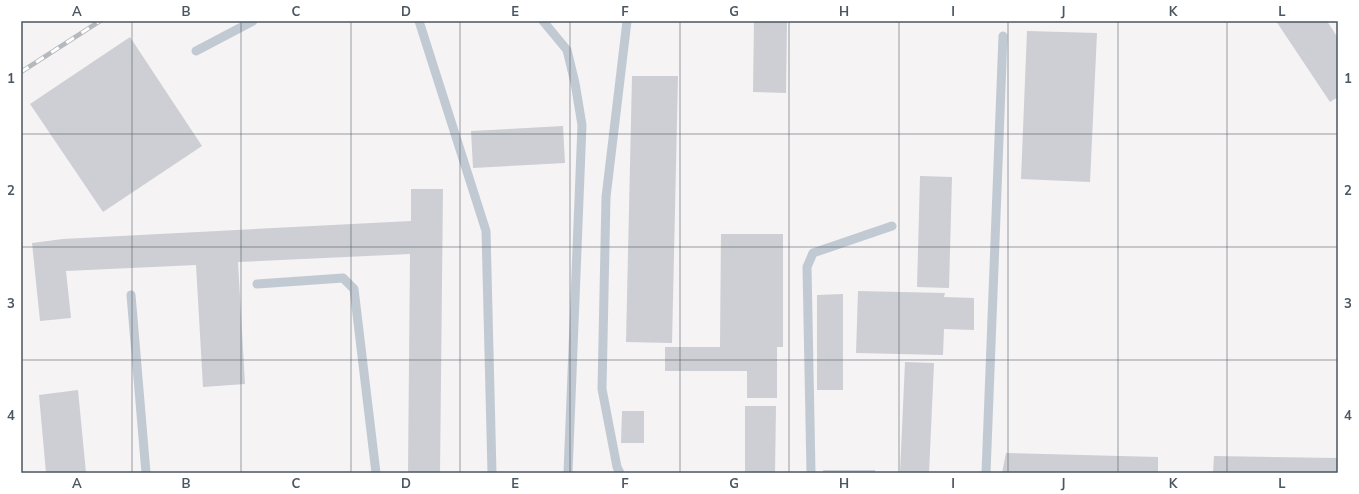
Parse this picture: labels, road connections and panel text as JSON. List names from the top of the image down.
{
  "grid": {
    "columns": [
      "A",
      "B",
      "C",
      "D",
      "E",
      "F",
      "G",
      "H",
      "I",
      "J",
      "K",
      "L"
    ],
    "rows": [
      "1",
      "2",
      "3",
      "4"
    ]
  }
}
